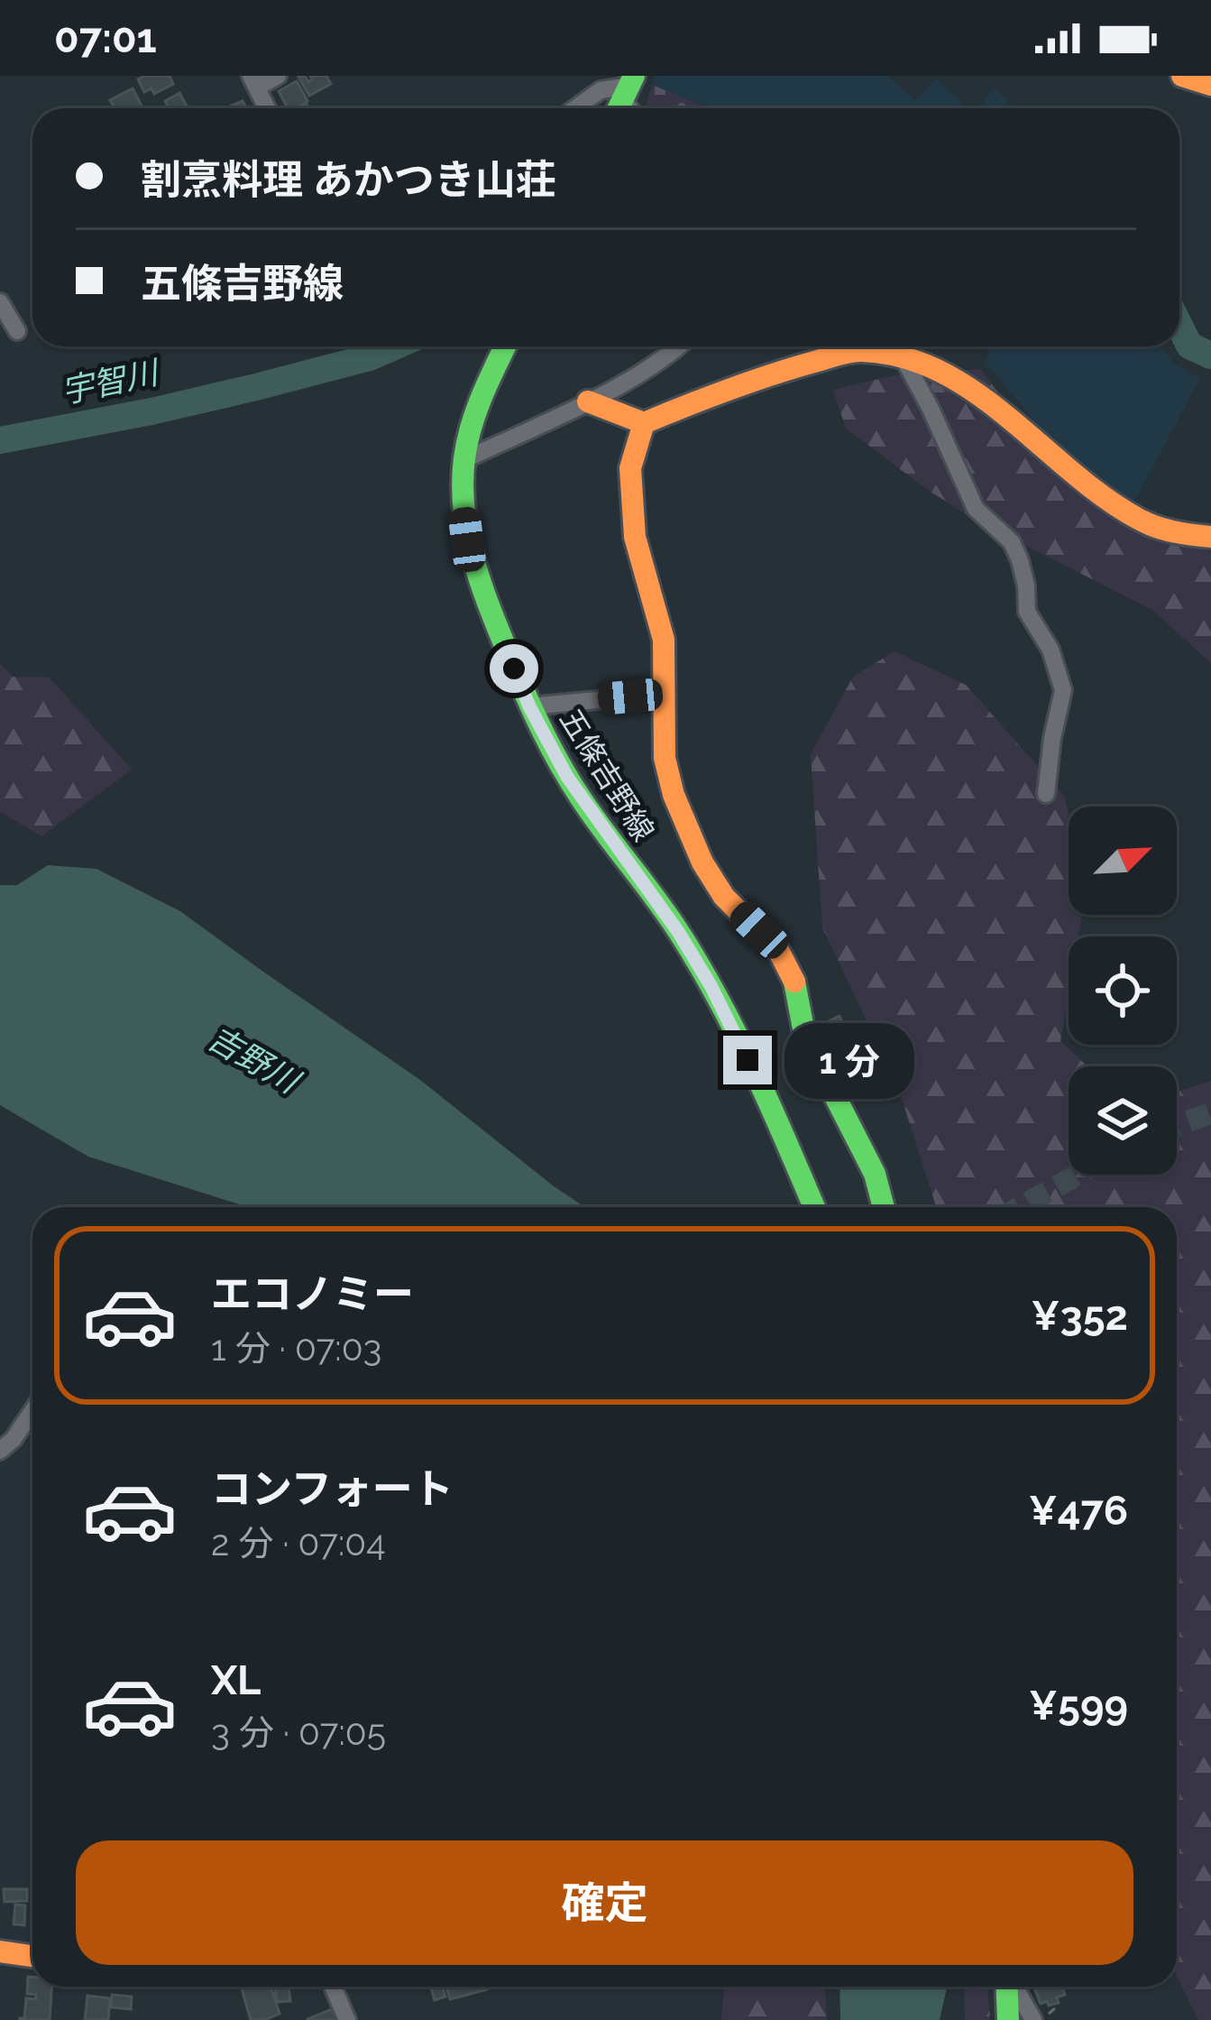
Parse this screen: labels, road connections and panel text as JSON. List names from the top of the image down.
{
  "streets": {
    "main road": ["五條吉野線"]
  },
  "water": ["宇智川", "吉野川"],
  "north": "top right",
  "page": {
    "status": "07:01",
    "banner": ["割烹料理 あかつき山荘", "五條吉野線"],
    "bubble": "1 分",
    "list": [
      {
        "name": "エコノミー",
        "note": "1 分 · 07:03",
        "value": "¥352"
      },
      {
        "name": "コンフォート",
        "note": "2 分 · 07:04",
        "value": "¥476"
      },
      {
        "name": "XL",
        "note": "3 分 · 07:05",
        "value": "¥599"
      }
    ],
    "buttons": "確定"
  }
}
